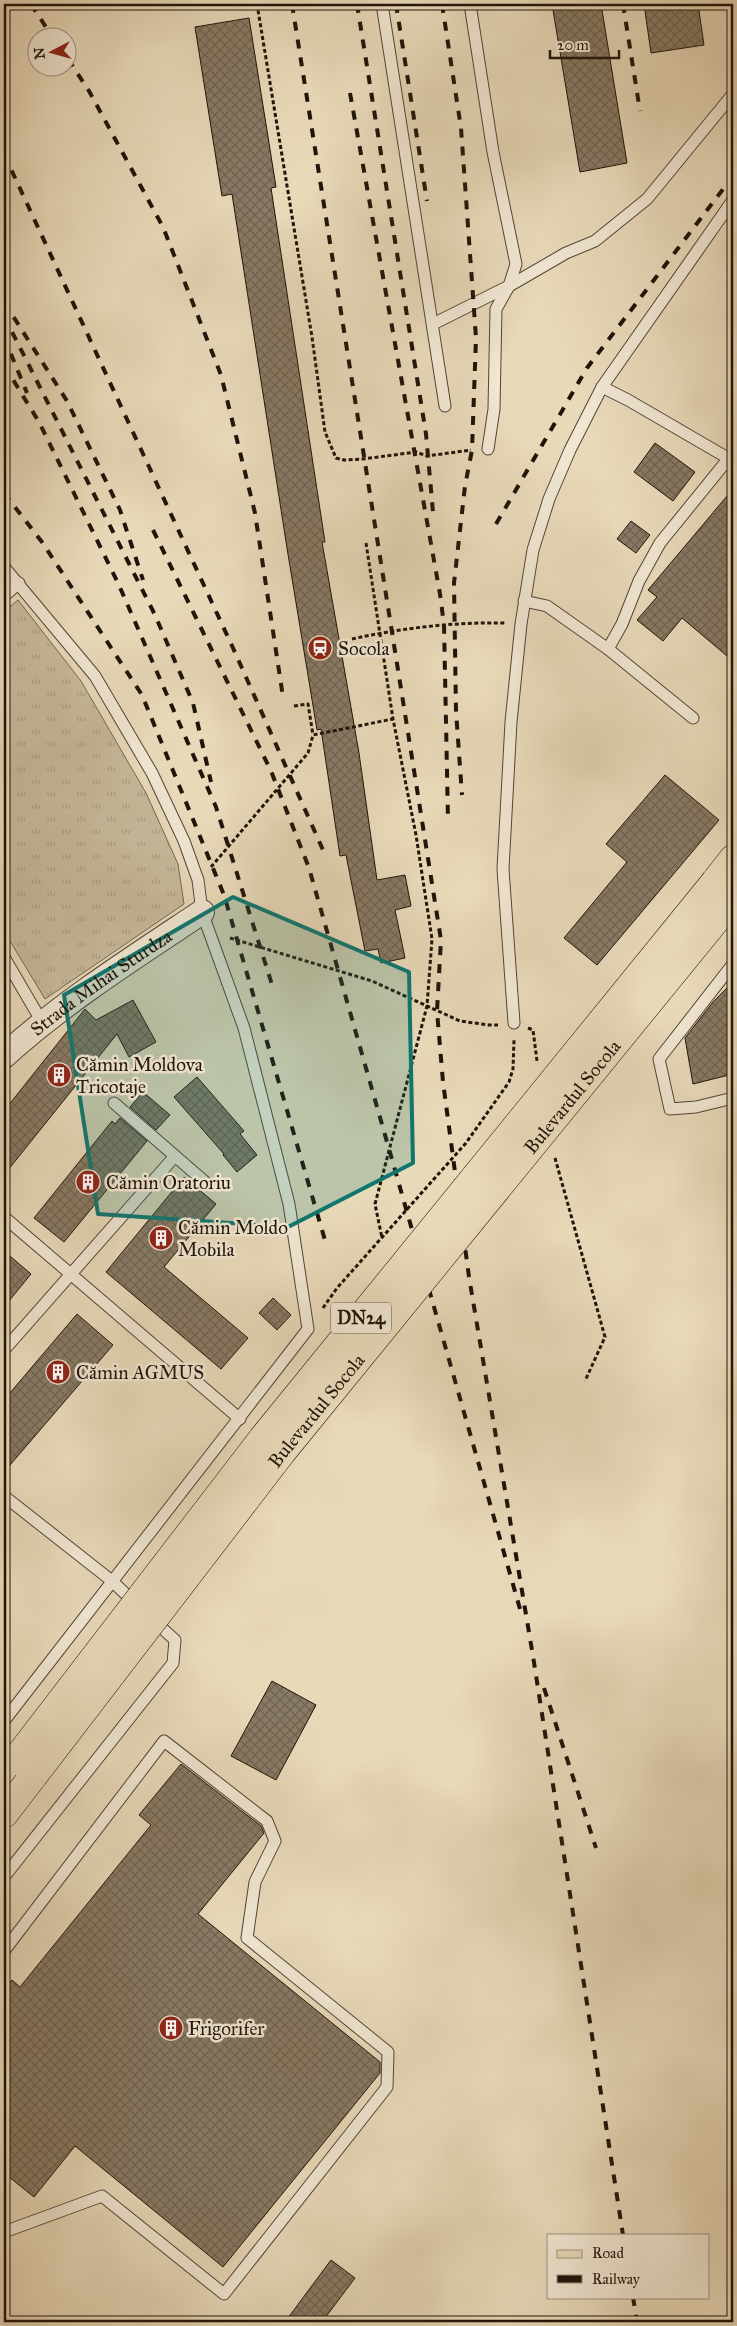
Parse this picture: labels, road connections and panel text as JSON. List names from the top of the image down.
{
  "streets": {
    "main road": ["Bulevardul Socola", "DN24"],
    "street": ["Strada Mihai Sturdza"]
  },
  "crossings": [
    ["Bulevardul Socola", "DN24"]
  ],
  "places": {
    "station": ["Socola"],
    "building": [
      "Cămin Moldova Tricotaje",
      "Cămin Oratoriu",
      "Cămin Moldo Mobila",
      "Cămin AGMUS",
      "Frigorifer"
    ]
  },
  "legend": ["Road", "Railway"],
  "scale_bar": "20 m",
  "north": "left"
}
